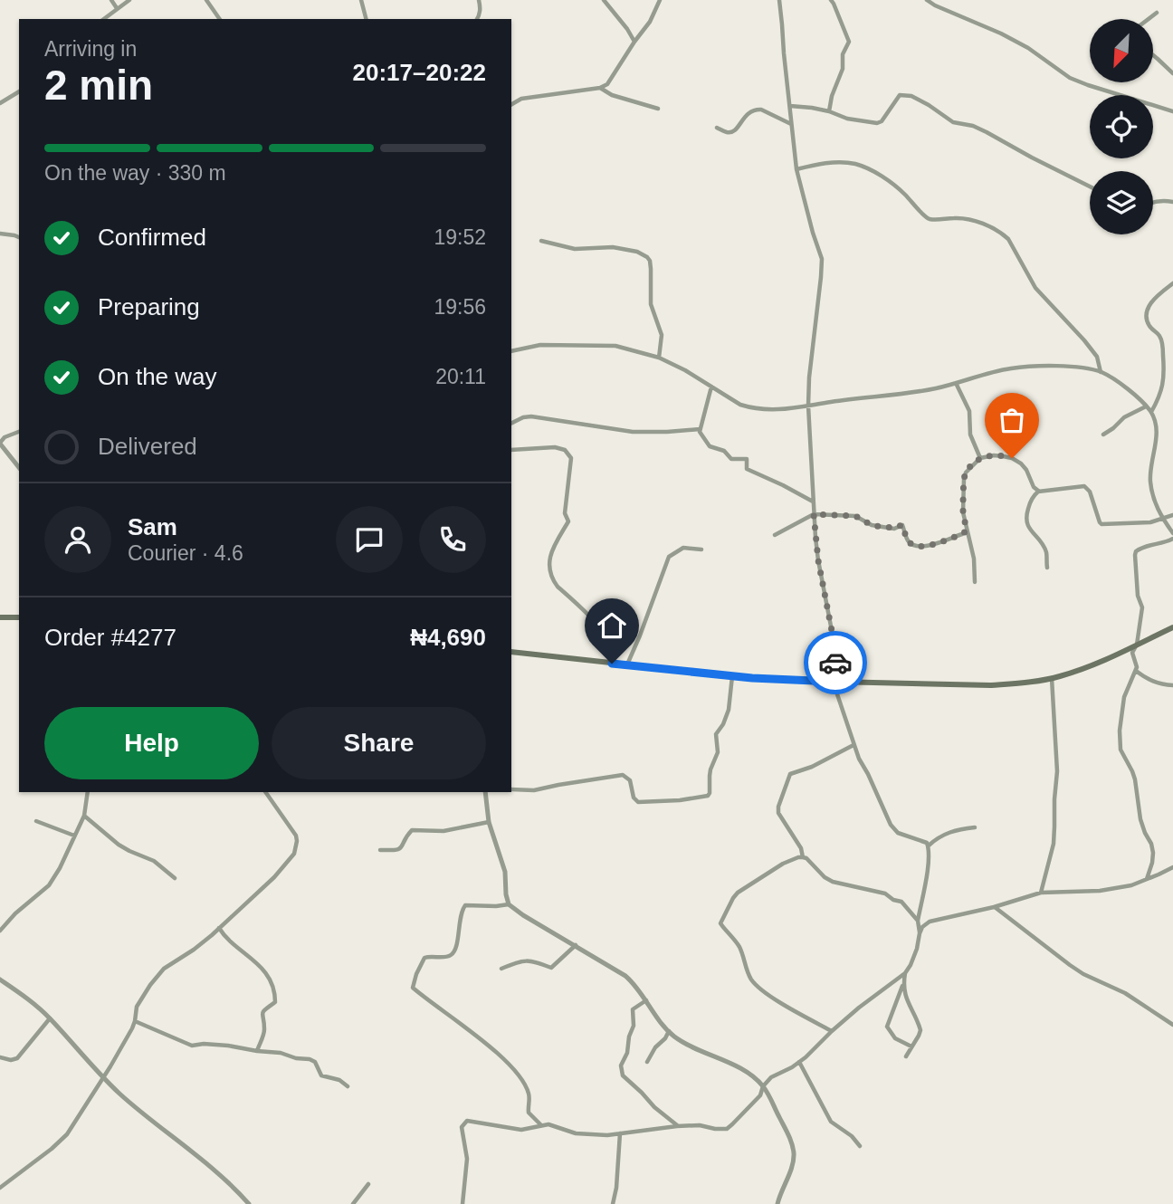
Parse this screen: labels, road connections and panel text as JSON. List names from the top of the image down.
{
  "north": "bottom left",
  "page": {
    "heading": ["2 min", "Arriving in", "20:17–20:22"],
    "panel": [
      "Sam",
      "Courier · 4.6",
      "Order #4277",
      "₦4,690"
    ],
    "bar": "On the way · 330 m",
    "list": [
      ["Confirmed", "19:52"],
      ["Preparing", "19:56"],
      ["On the way", "20:11"],
      "Delivered"
    ],
    "buttons": ["Help", "Share"]
  }
}
